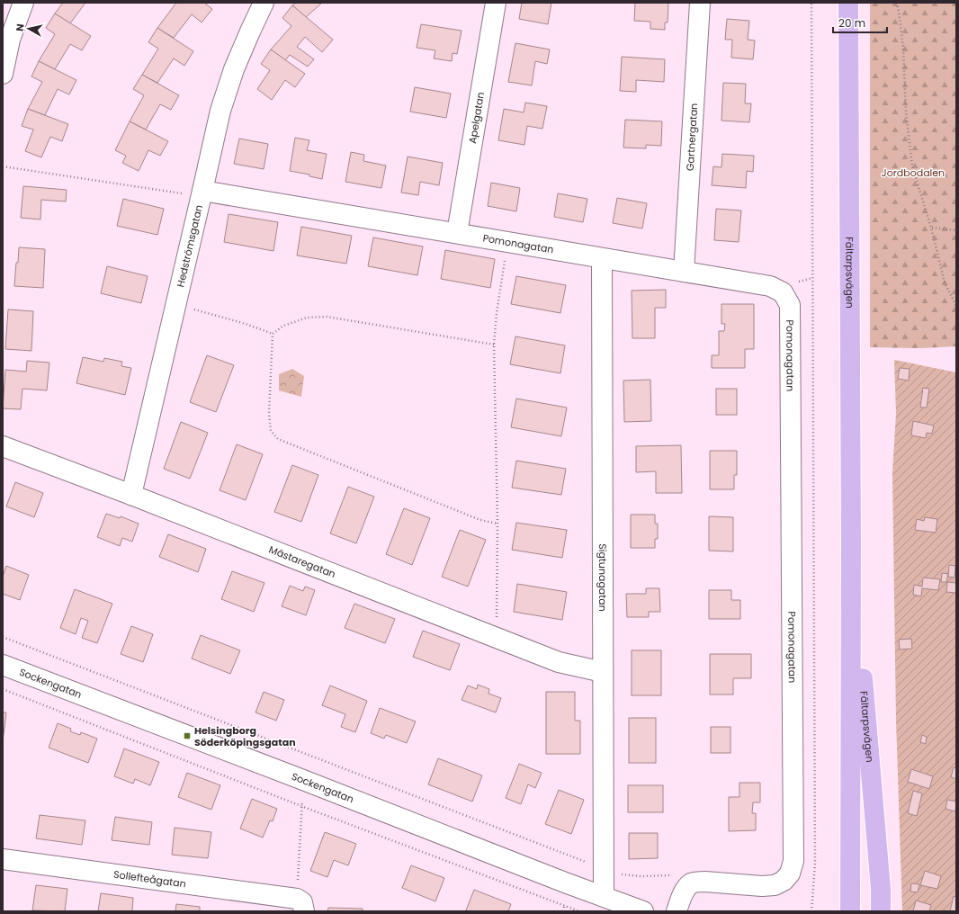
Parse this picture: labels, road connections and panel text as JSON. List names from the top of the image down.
{
  "streets": {
    "main road": ["Fältarpsvägen"],
    "street": [
      "Apelgatan",
      "Gartnergatan",
      "Pomonagatan",
      "Hedströmsgatan",
      "Mästaregatan",
      "Sigtunagatan",
      "Sockengatan",
      "Sollefteågatan"
    ]
  },
  "crossings": [
    ["Apelgatan", "Pomonagatan"],
    ["Gartnergatan", "Pomonagatan"],
    ["Pomonagatan", "Hedströmsgatan"],
    ["Pomonagatan", "Sigtunagatan"],
    ["Hedströmsgatan", "Mästaregatan"],
    ["Mästaregatan", "Sigtunagatan"],
    ["Sigtunagatan", "Sockengatan"]
  ],
  "parks": ["Jordbodalen"],
  "places": {
    "transit": ["Helsingborg Söderköpingsgatan"]
  },
  "scale_bar": "20 m",
  "north": "left"
}
